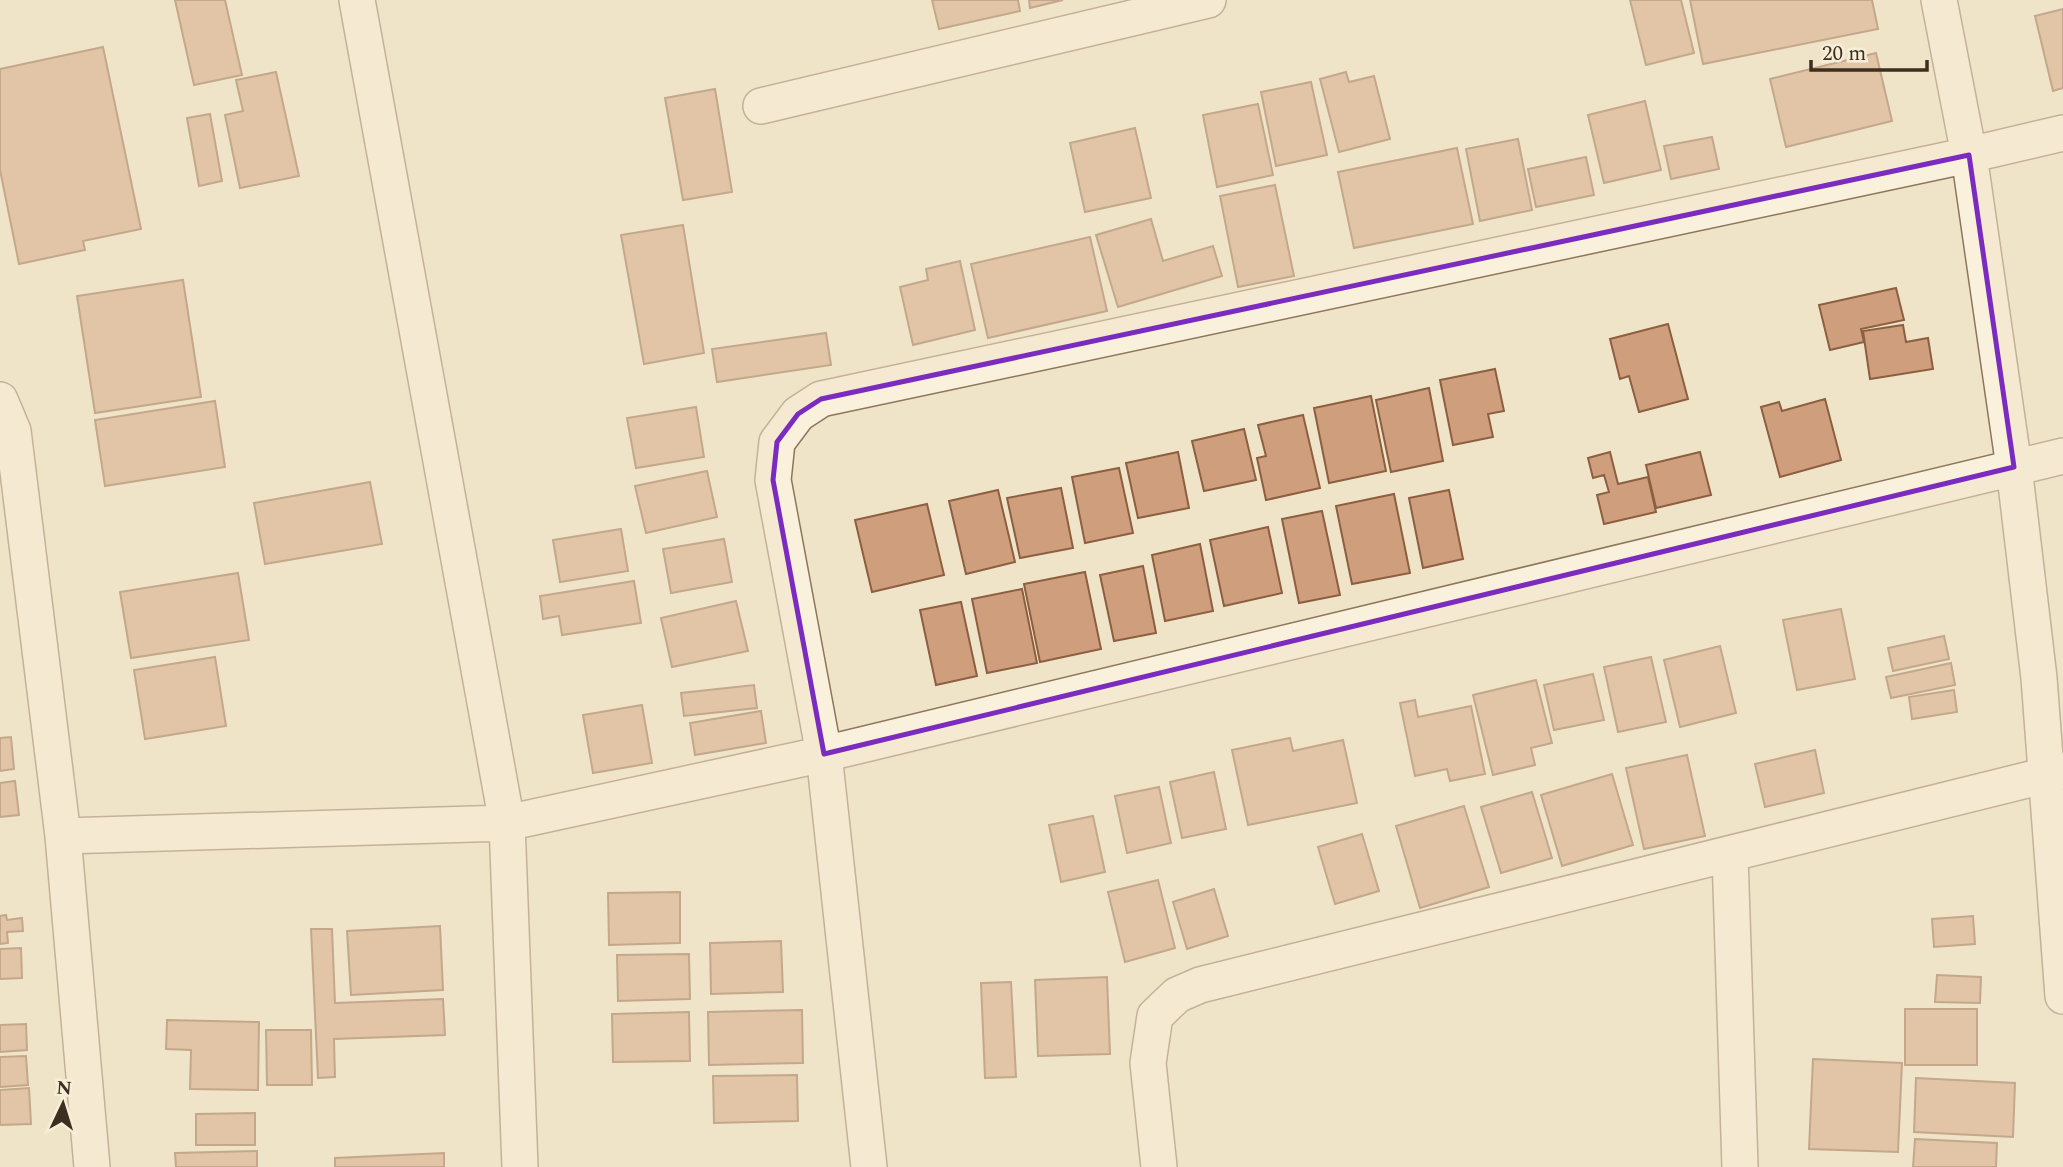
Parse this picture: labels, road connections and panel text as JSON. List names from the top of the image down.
{
  "scale_bar": "20 m",
  "north": "top"
}
